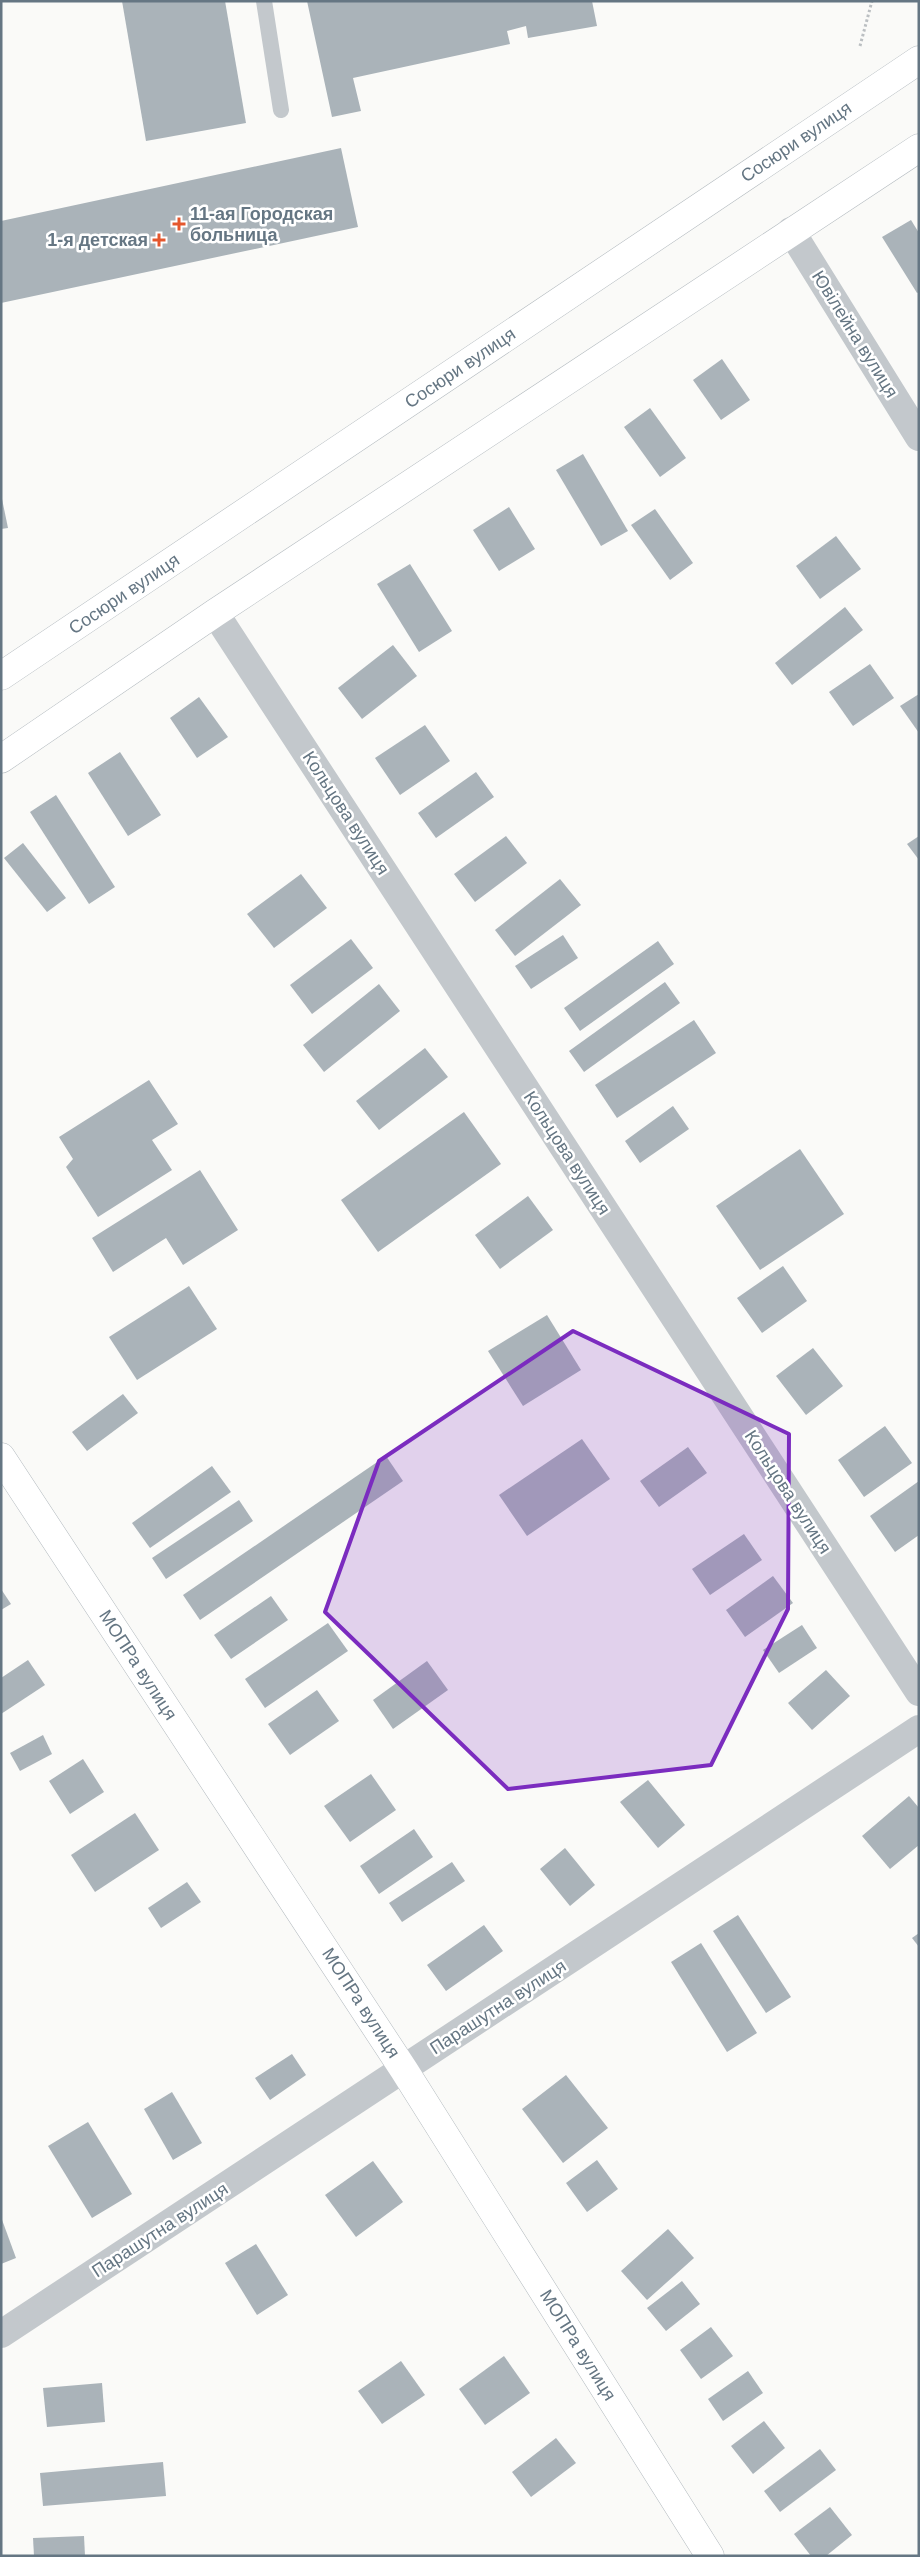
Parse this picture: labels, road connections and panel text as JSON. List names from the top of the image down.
{
  "streets": {
    "street": [
      "Сосюри вулиця",
      "Ювілейна вулиця",
      "Кольцова вулиця",
      "МОПРа вулиця",
      "Парашутна вулиця"
    ]
  },
  "crossings": [
    ["МОПРа вулиця", "Парашутна вулиця"]
  ],
  "places": {
    "health": ["11-ая Городская больница", "1-я детская"]
  }
}
